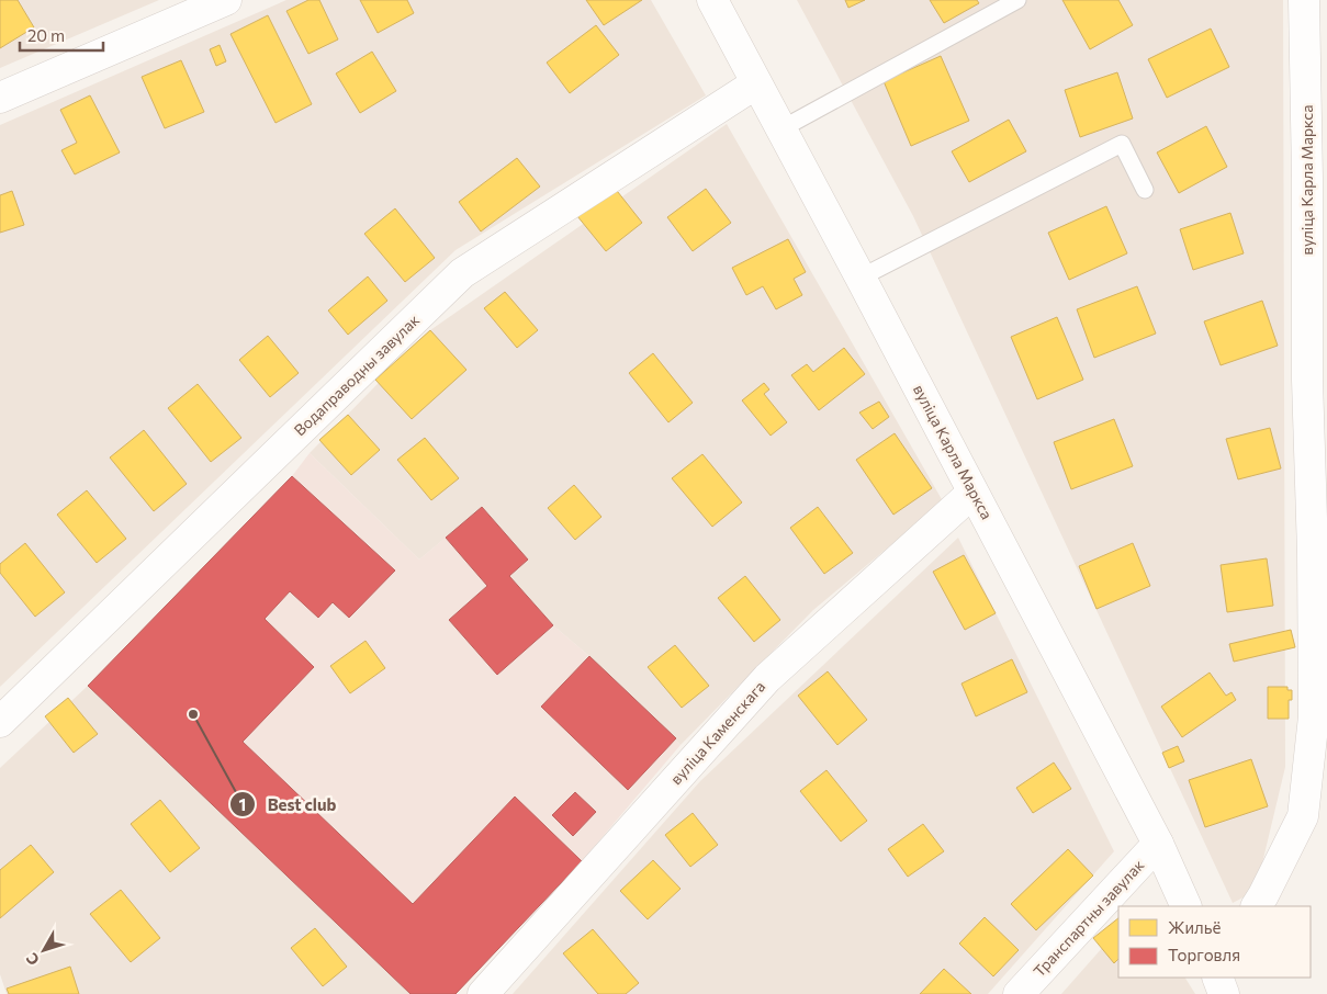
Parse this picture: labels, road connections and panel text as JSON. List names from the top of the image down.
{
  "streets": {
    "street": [
      "вуліца Карла Маркса",
      "Водаправодны завулак",
      "вуліца Каменскага",
      "Транспартны завулак"
    ]
  },
  "crossings": [
    ["вуліца Карла Маркса", "Водаправодны завулак"],
    ["вуліца Карла Маркса", "вуліца Каменскага"],
    ["вуліца Карла Маркса", "Транспартны завулак"]
  ],
  "places": ["Best club"],
  "legend": ["Жильё", "Торговля"],
  "scale_bar": "20 m",
  "north": "bottom left"
}
